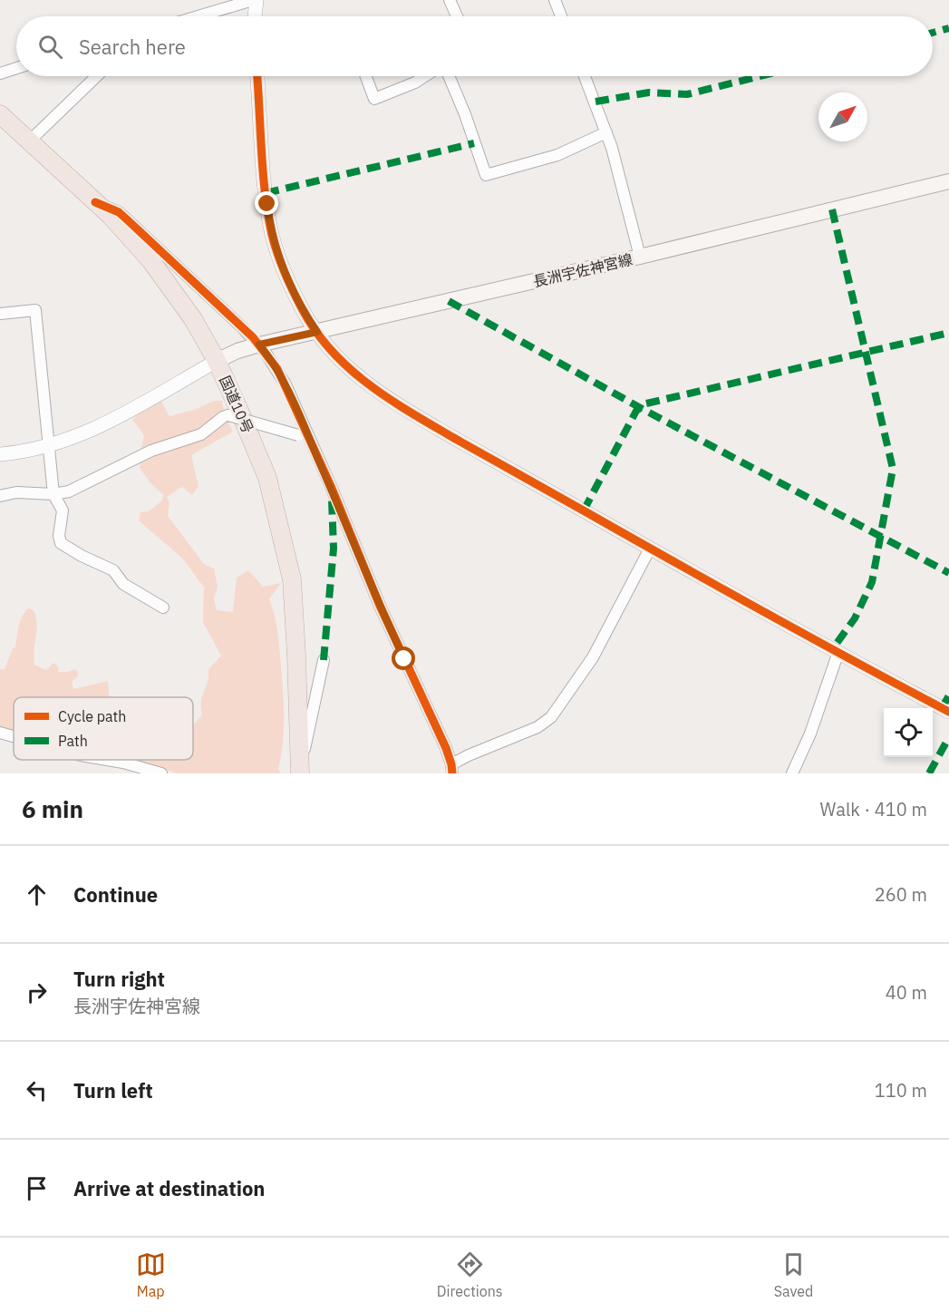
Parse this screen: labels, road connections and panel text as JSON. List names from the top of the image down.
{
  "streets": {
    "highway": ["国道10号"],
    "main road": ["長洲宇佐神宮線"]
  },
  "crossings": [
    ["長洲宇佐神宮線", "国道10号"]
  ],
  "legend": ["Cycle path", "Path"],
  "north": "top right",
  "page": {
    "search": "Search here",
    "heading": ["6 min", "Walk · 410 m"],
    "list": [
      ["Continue", "260 m"],
      ["Turn right", "長洲宇佐神宮線", "40 m"],
      ["Turn left", "110 m"],
      "Arrive at destination"
    ],
    "nav": ["Map", "Directions", "Saved"]
  }
}
